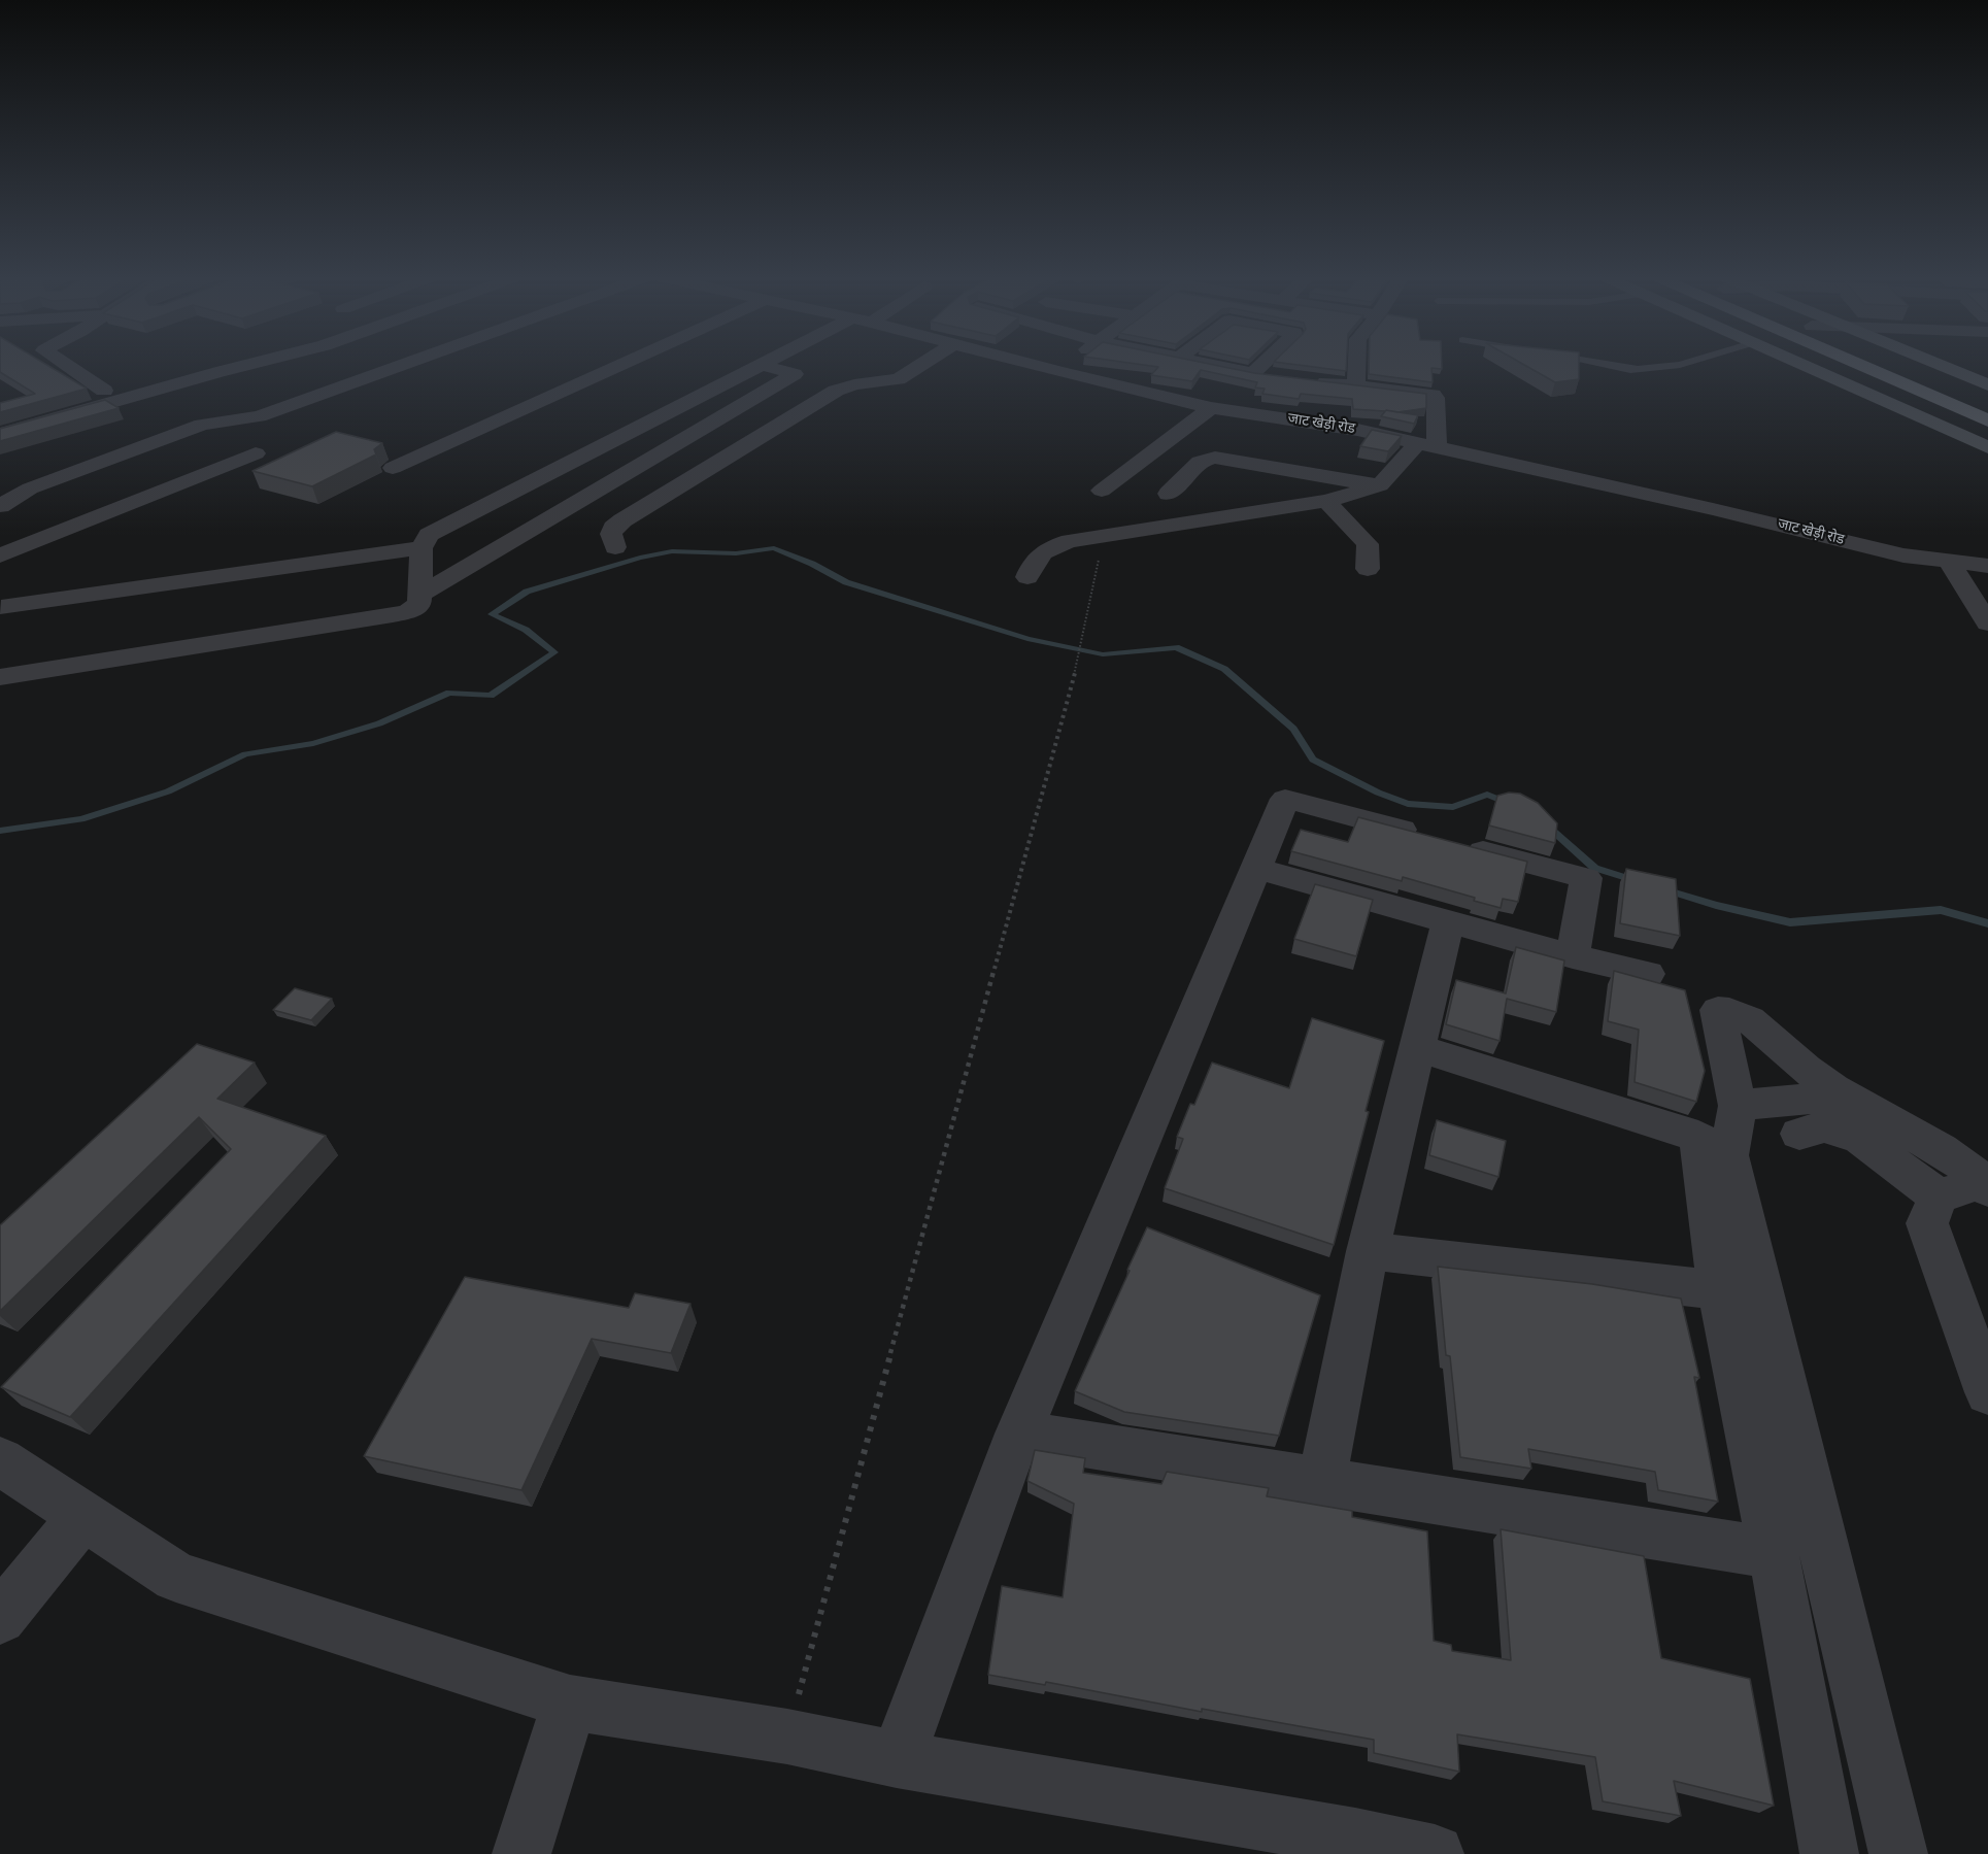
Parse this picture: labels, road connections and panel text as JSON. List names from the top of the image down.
{
  "streets": {
    "street": ["जाट खेड़ी रोड"]
  }
}
